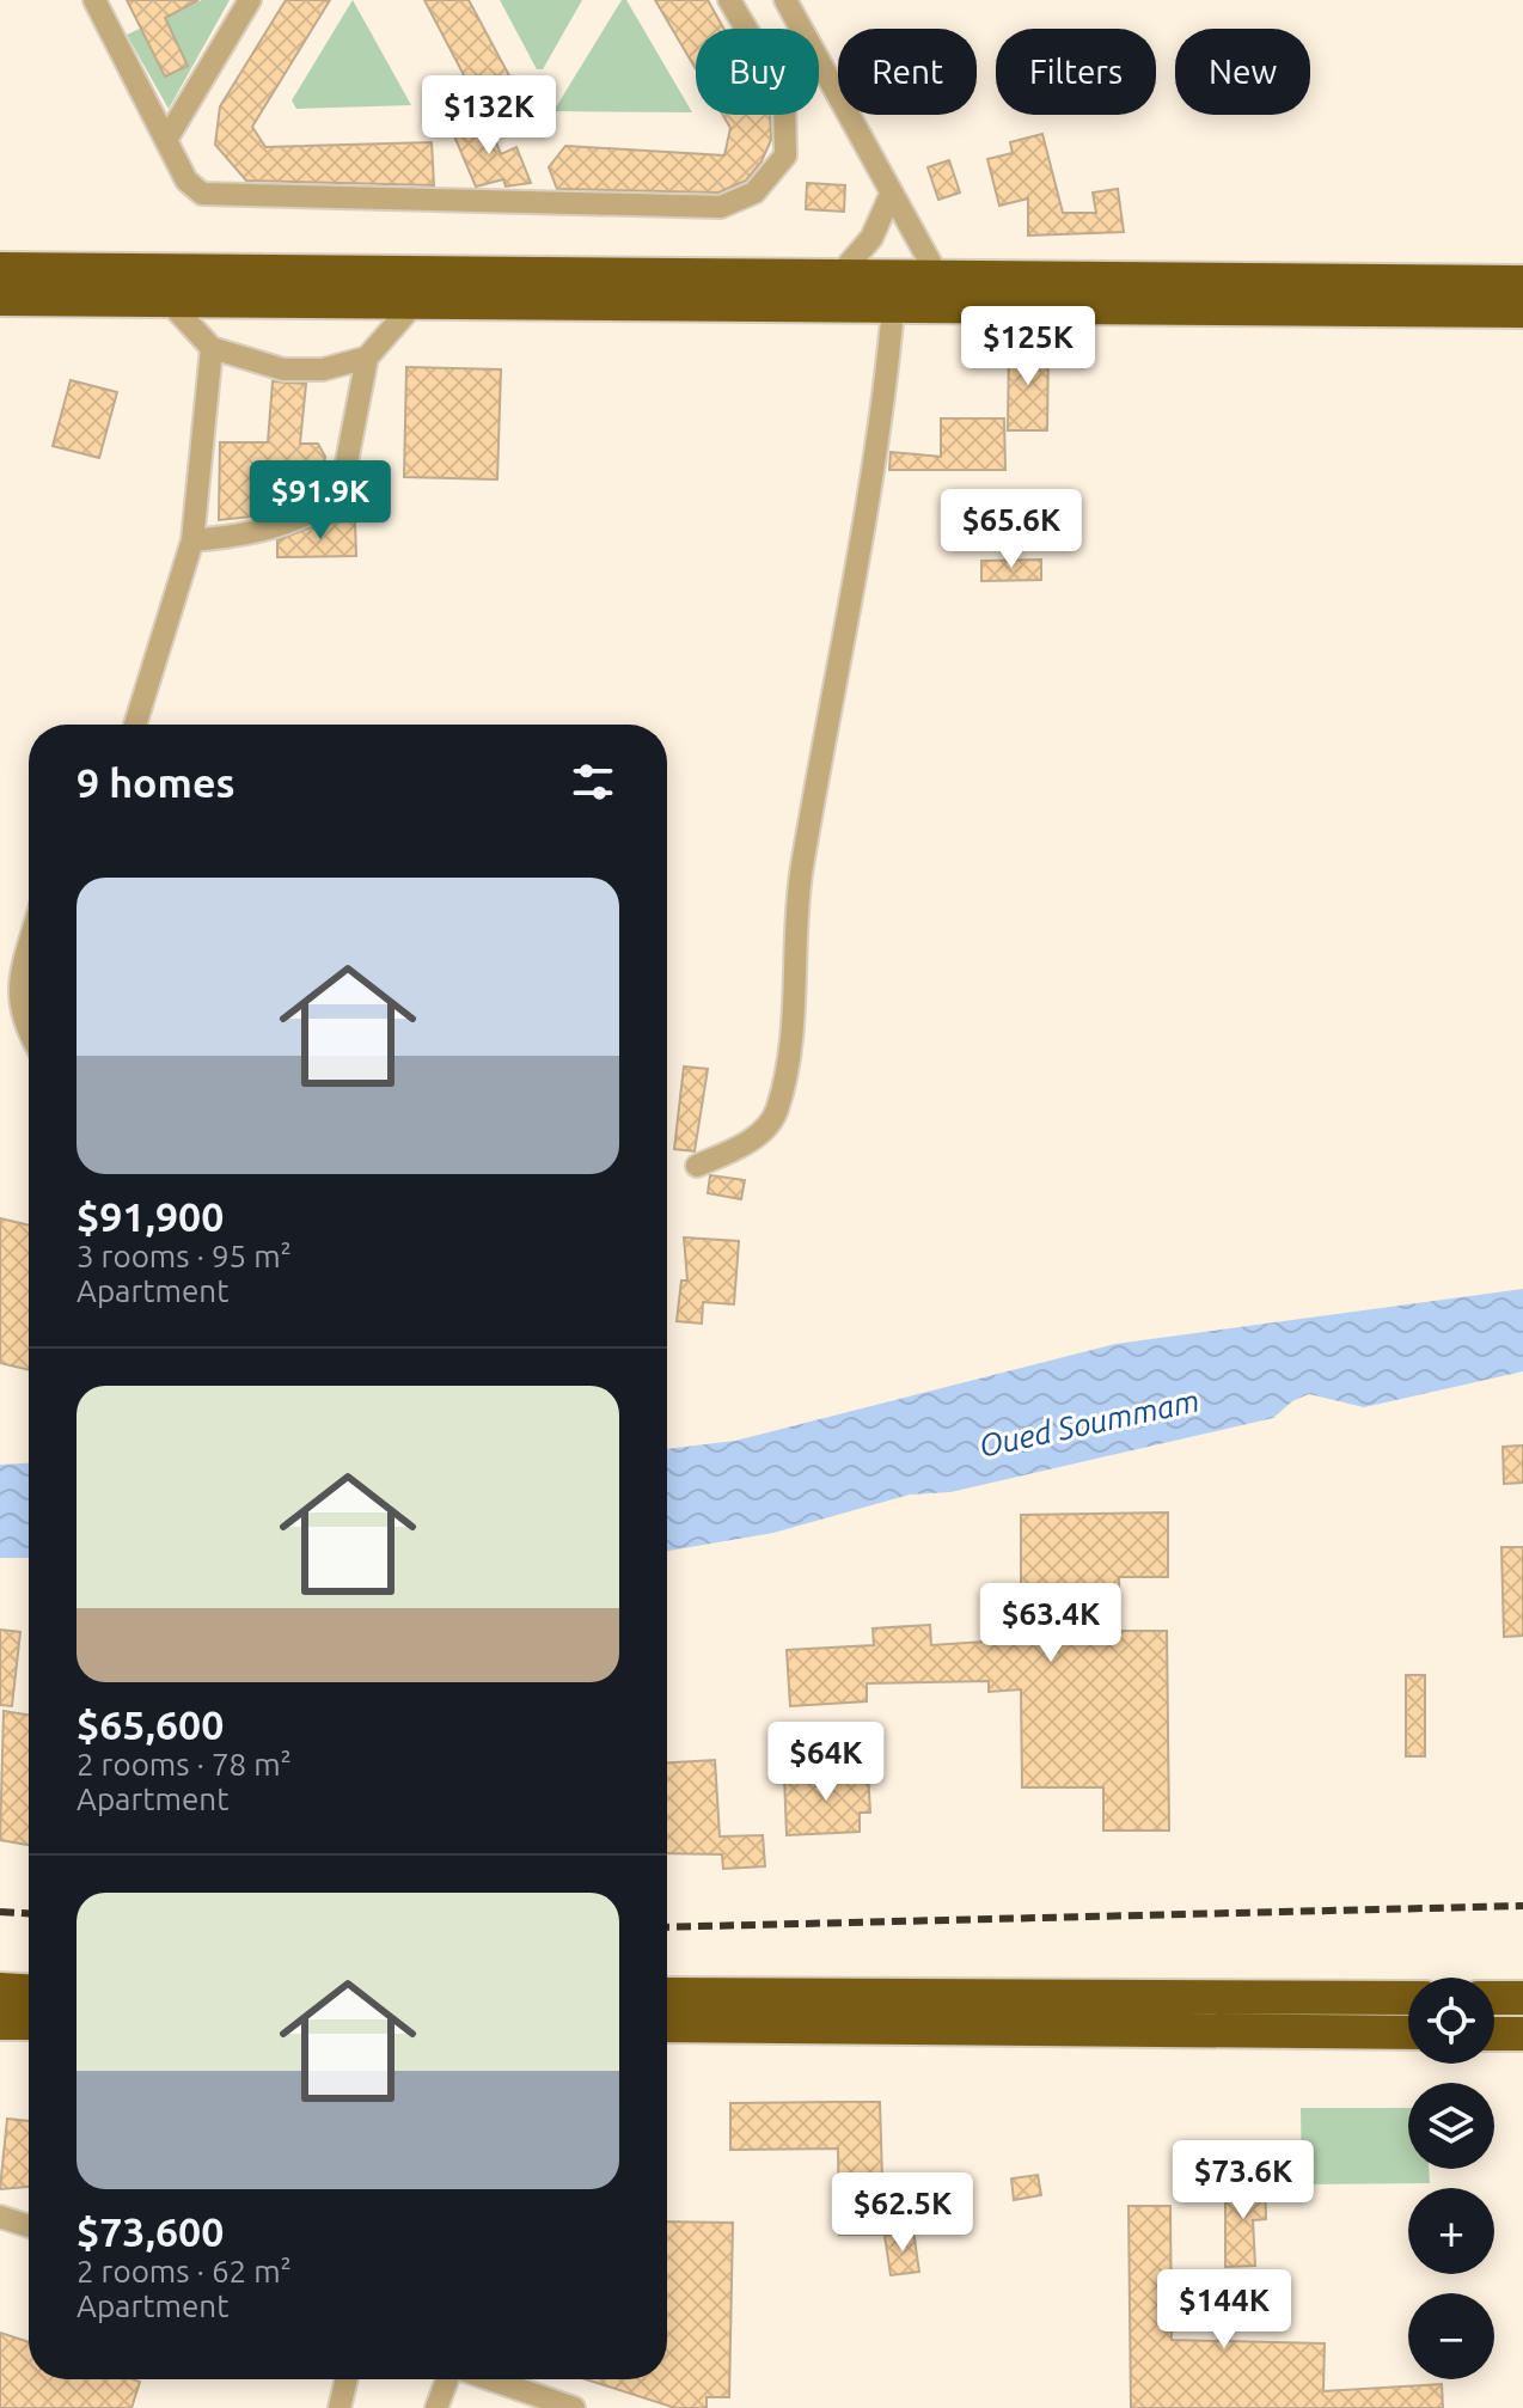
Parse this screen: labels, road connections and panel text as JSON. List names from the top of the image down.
{
  "water": ["Oued Soummam"],
  "page": {
    "chip": [
      "Buy",
      "Rent",
      "Filters",
      "New"
    ],
    "price": [
      "$132K",
      "$125K",
      "$91.9K",
      "$65.6K",
      "$63.4K",
      "$64K",
      "$73.6K",
      "$62.5K",
      "$144K"
    ],
    "heading": "9 homes",
    "list": [
      {
        "name": "$91,900",
        "note": "3 rooms · 95 m² · Apartment"
      },
      {
        "name": "$65,600",
        "note": "2 rooms · 78 m² · Apartment"
      },
      {
        "name": "$73,600",
        "note": "2 rooms · 62 m² · Apartment"
      }
    ],
    "map_buttons": ["+", "−"]
  }
}
